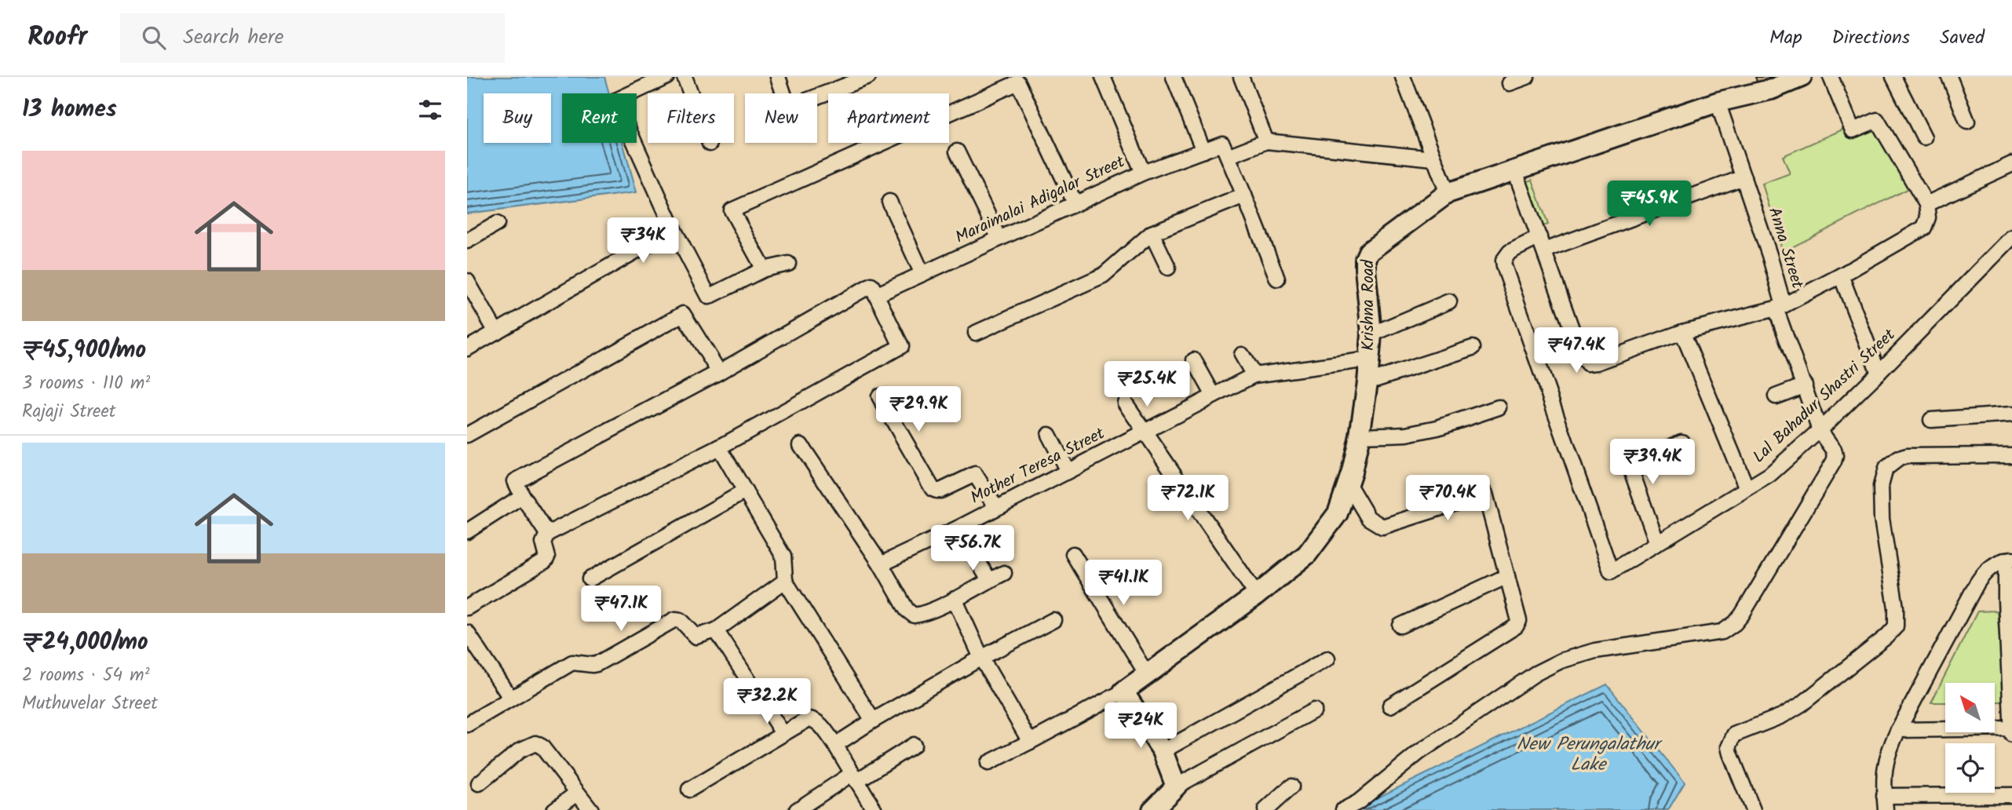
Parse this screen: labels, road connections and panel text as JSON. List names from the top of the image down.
{
  "streets": {
    "street": [
      "Maraimalai Adigalar Street",
      "Anna Street",
      "Krishna Road",
      "Lal Bahadur Shastri Street",
      "Mother Teresa Street"
    ]
  },
  "crossings": [
    ["Anna Street", "Krishna Road"],
    ["Anna Street", "Lal Bahadur Shastri Street"],
    ["Krishna Road", "Mother Teresa Street"]
  ],
  "water": ["New Perungalathur Lake"],
  "north": "top left",
  "page": {
    "header": "Roofr",
    "search": "Search here",
    "nav": ["Map", "Directions", "Saved"],
    "heading": "13 homes",
    "chip": [
      "Buy",
      "Rent",
      "Filters",
      "New",
      "Apartment"
    ],
    "list": [
      {
        "name": "₹45,900/mo",
        "note": "3 rooms · 110 m² · Rajaji Street"
      },
      {
        "name": "₹24,000/mo",
        "note": "2 rooms · 54 m² · Muthuvelar Street"
      }
    ],
    "price": [
      "₹45.9K",
      "₹34K",
      "₹47.4K",
      "₹25.4K",
      "₹29.9K",
      "₹39.4K",
      "₹72.1K",
      "₹70.4K",
      "₹56.7K",
      "₹41.1K",
      "₹47.1K",
      "₹32.2K",
      "₹24K"
    ]
  }
}
